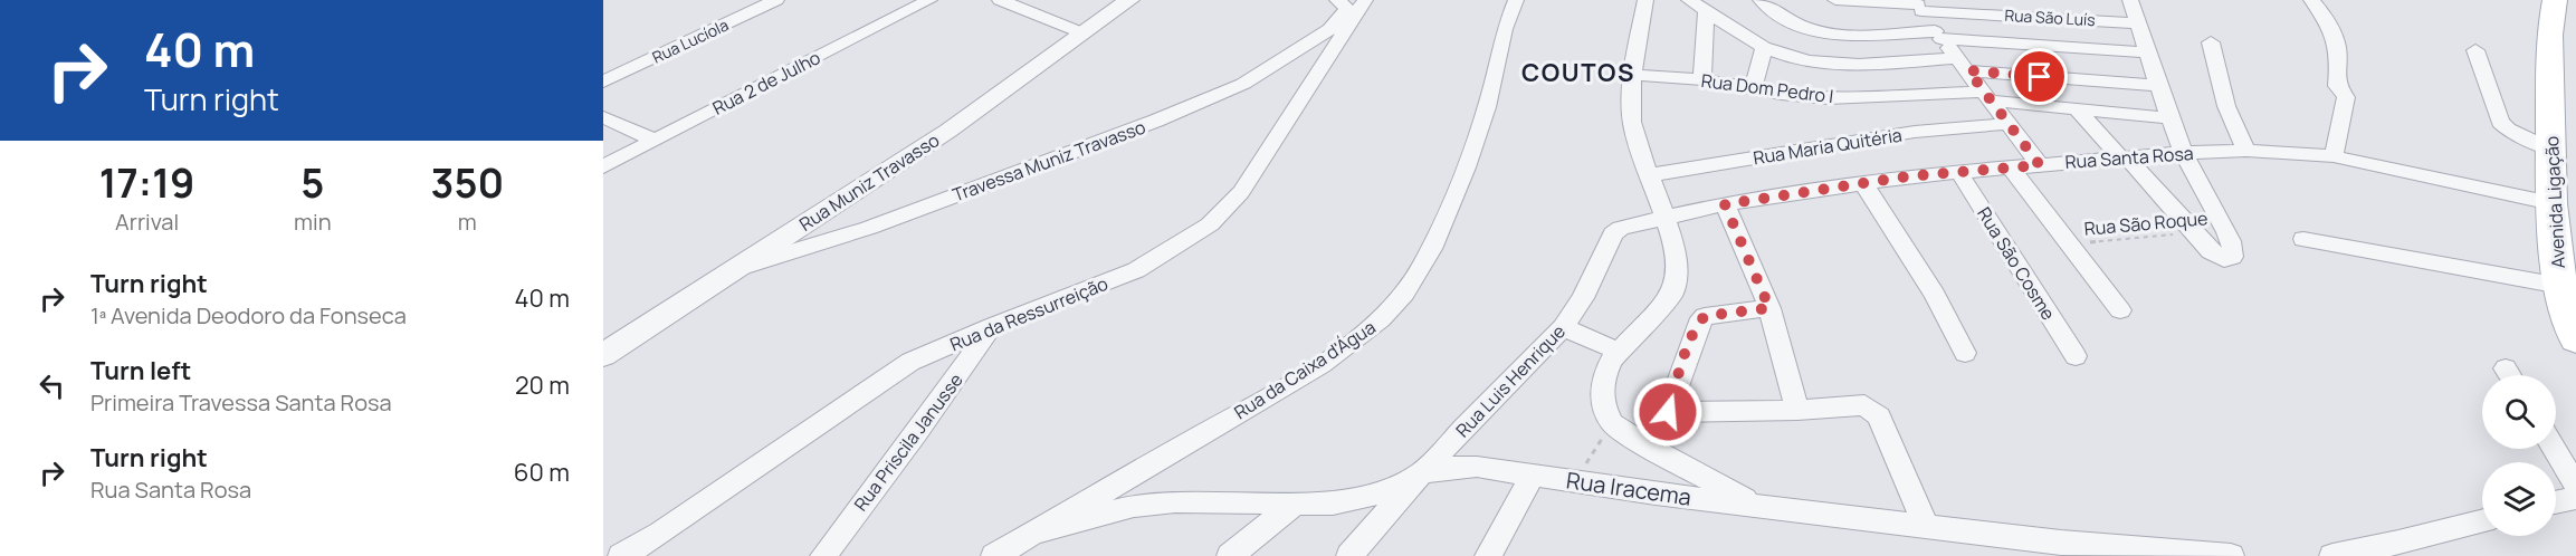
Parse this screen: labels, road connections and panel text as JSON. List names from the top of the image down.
{
  "streets": {
    "main road": ["Avenida Ligação"],
    "street": [
      "Rua São Luís",
      "Rua Lucíola",
      "Rua 2 de Julho",
      "Rua Dom Pedro I",
      "Rua Maria Quitéria",
      "Rua Santa Rosa",
      "Travessa Muniz Travasso",
      "Rua Muniz Travasso",
      "Rua São Cosme",
      "Rua da Ressurreição",
      "Rua da Caixa d'Água",
      "Rua Luis Henrique",
      "Rua Priscila Janusse",
      "Rua Iracema"
    ],
    "path": ["Rua São Roque"]
  },
  "crossings": [
    ["Rua Santa Rosa", "Avenida Ligação"],
    ["Rua Santa Rosa", "Rua São Cosme"],
    ["Rua Santa Rosa", "Rua Luis Henrique"],
    ["Travessa Muniz Travasso", "Rua Muniz Travasso"],
    ["Travessa Muniz Travasso", "Rua da Ressurreição"],
    ["Rua da Ressurreição", "Rua Priscila Janusse"],
    ["Rua da Caixa d'Água", "Rua Iracema"],
    ["Rua Luis Henrique", "Rua Iracema"]
  ],
  "districts": ["COUTOS"],
  "page": {
    "turn": ["40 m", "Turn right"],
    "eta": [
      "17:19",
      "Arrival",
      "5",
      "min",
      "350",
      "m"
    ],
    "list": [
      {
        "name": "Turn right",
        "note": "1ª Avenida Deodoro da Fonseca",
        "value": "40 m"
      },
      {
        "name": "Turn left",
        "note": "Primeira Travessa Santa Rosa",
        "value": "20 m"
      },
      {
        "name": "Turn right",
        "note": "Rua Santa Rosa",
        "value": "60 m"
      }
    ]
  }
}
